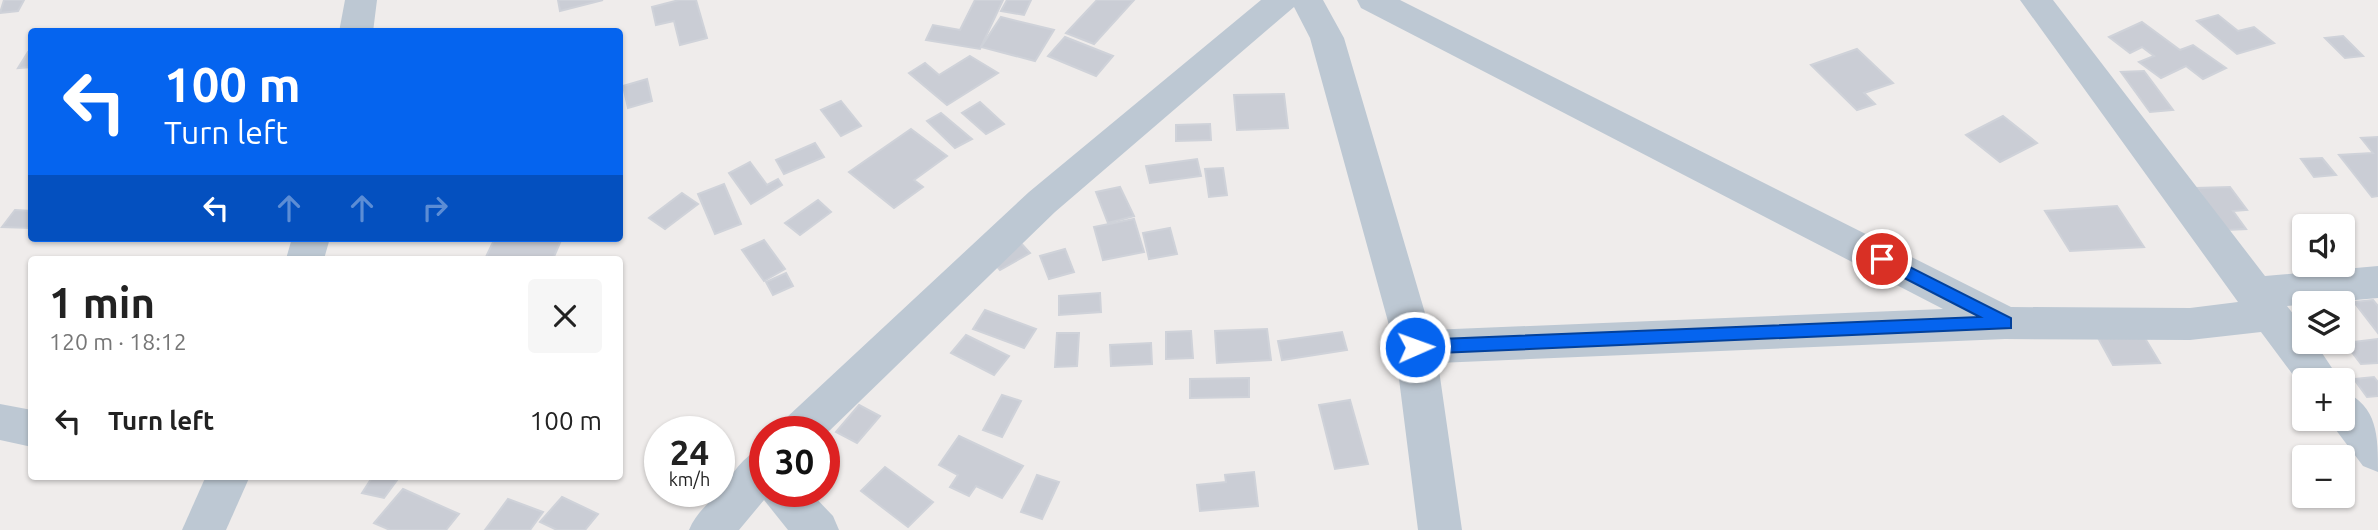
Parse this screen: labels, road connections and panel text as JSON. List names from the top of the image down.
{
  "page": {
    "turn": ["100 m", "Turn left"],
    "map_buttons": ["+", "−"],
    "heading": ["1 min", "120 m · 18:12"],
    "list": [
      {
        "name": "Turn left",
        "value": "100 m"
      }
    ],
    "speed": "24 km/h",
    "limit": "30"
  }
}
